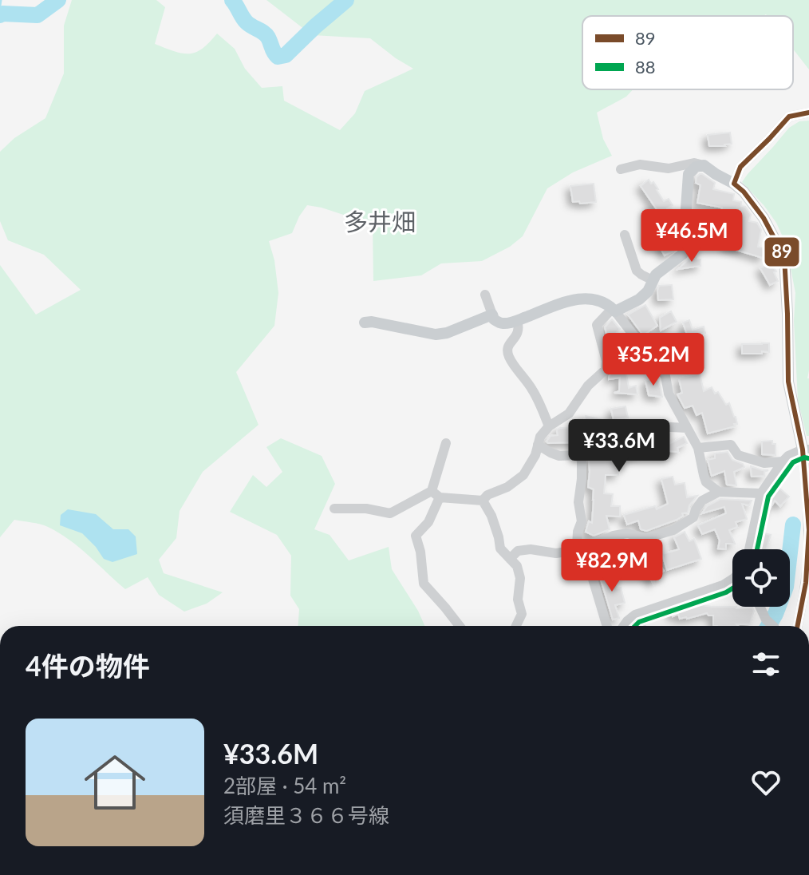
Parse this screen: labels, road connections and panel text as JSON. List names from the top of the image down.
{
  "districts": ["多井畑"],
  "lines": ["transit line 89", "transit line 88"],
  "legend": ["89", "88"],
  "page": {
    "price": [
      "¥46.5M",
      "¥35.2M",
      "¥33.6M",
      "¥82.9M"
    ],
    "heading": "4件の物件",
    "list": [
      {
        "name": "¥33.6M",
        "note": "2部屋 · 54 m² · 須磨里３６６号線"
      }
    ]
  }
}
